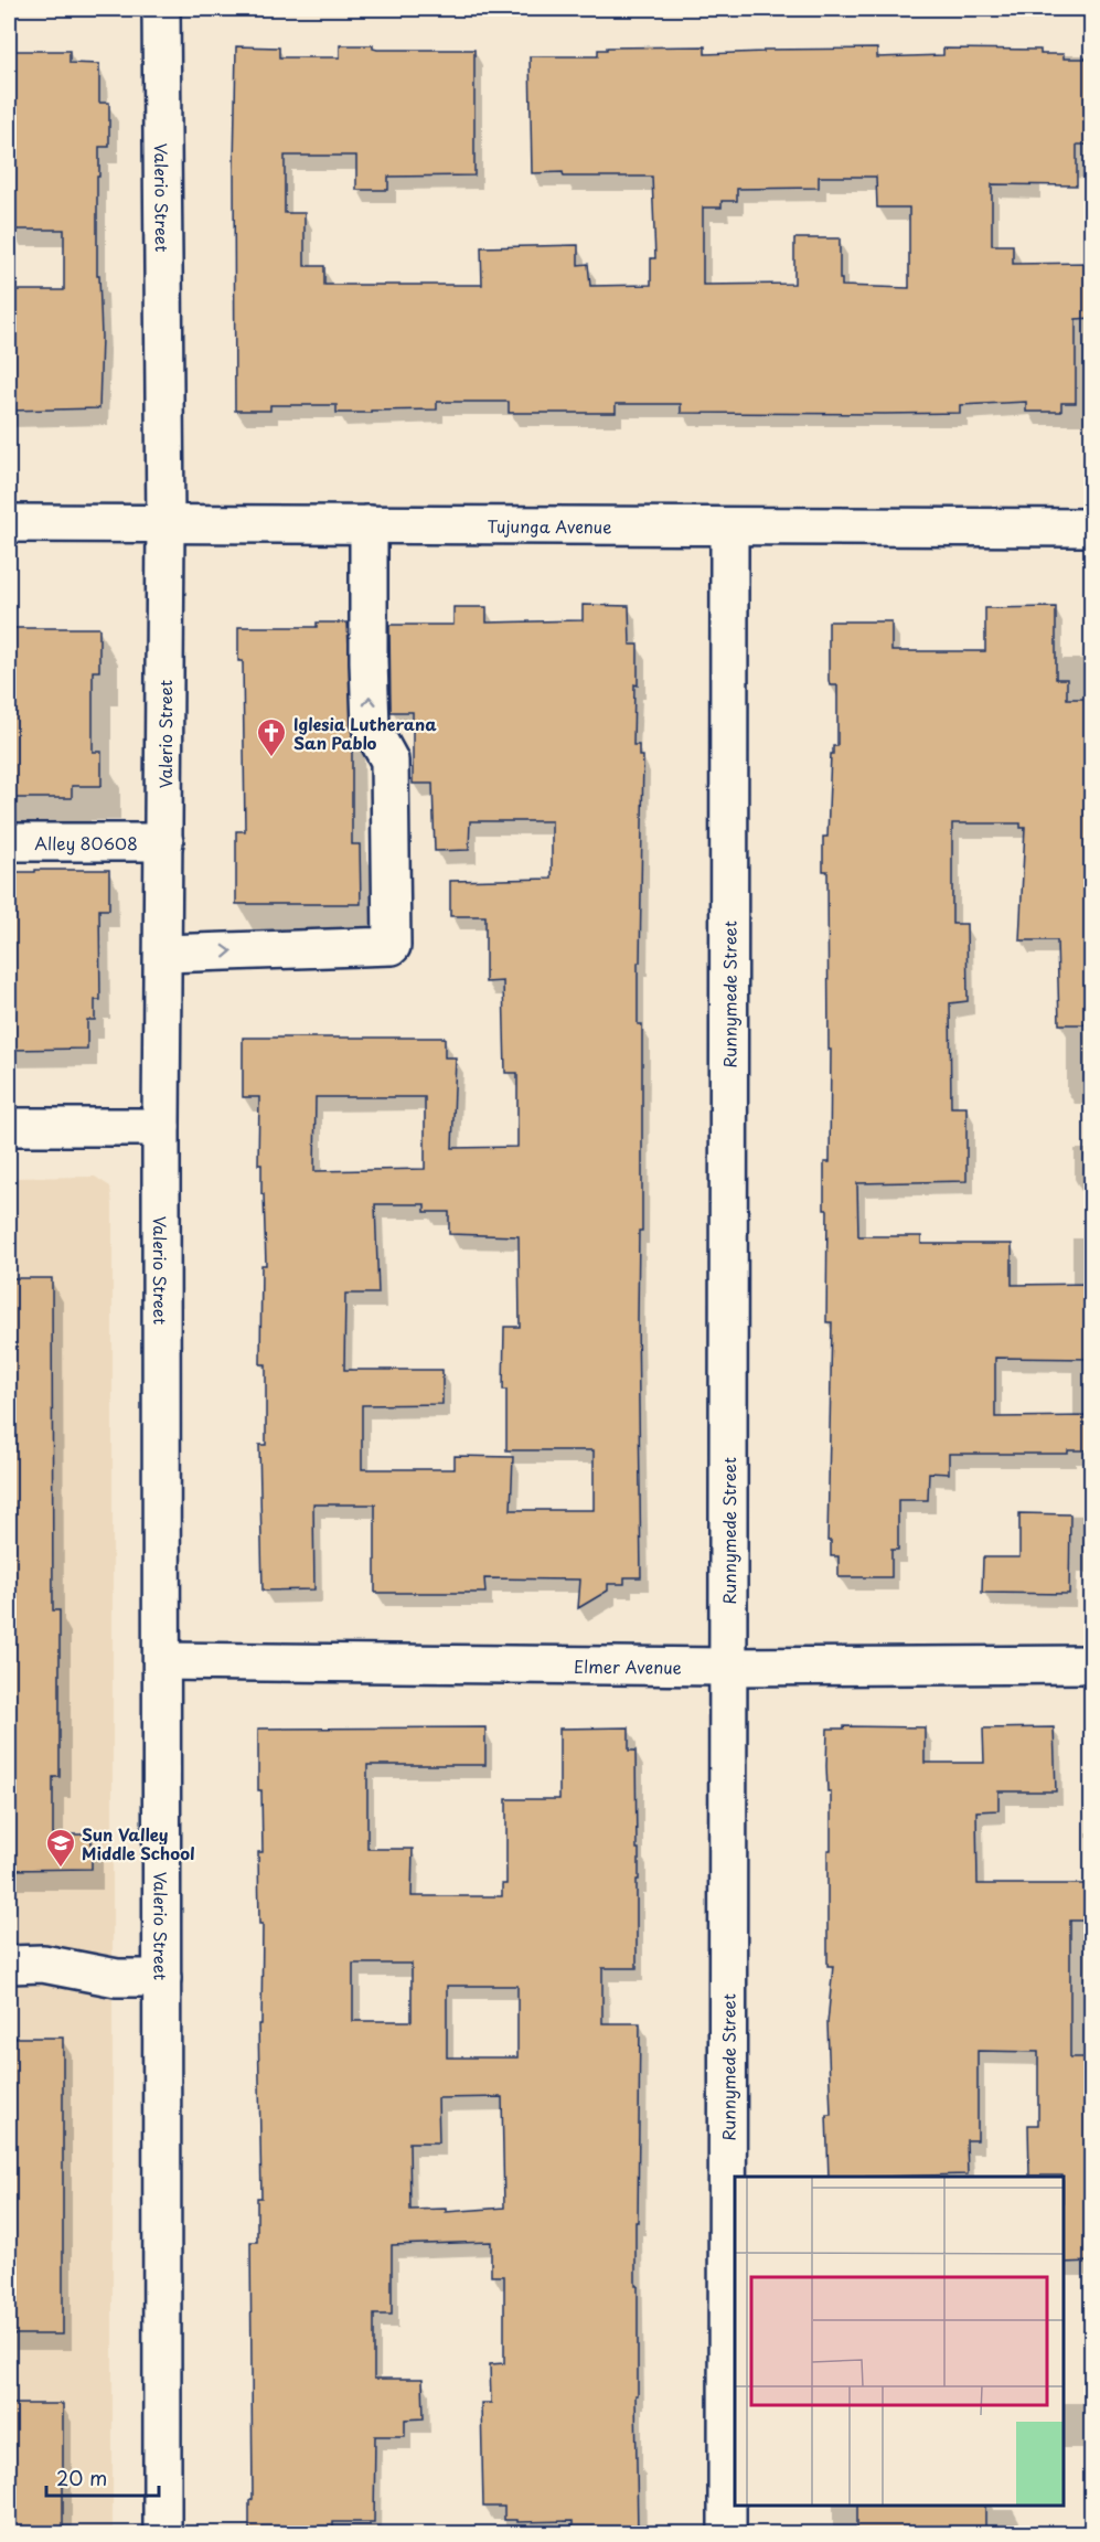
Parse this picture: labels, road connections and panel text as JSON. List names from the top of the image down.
{
  "streets": {
    "street": [
      "Valerio Street",
      "Tujunga Avenue",
      "Alley 80608",
      "Runnymede Street",
      "Elmer Avenue"
    ]
  },
  "crossings": [
    ["Valerio Street", "Tujunga Avenue"],
    ["Valerio Street", "Alley 80608"],
    ["Valerio Street", "Elmer Avenue"],
    ["Tujunga Avenue", "Runnymede Street"],
    ["Runnymede Street", "Elmer Avenue"]
  ],
  "places": {
    "church": ["Iglesia Lutherana San Pablo"],
    "school or university": ["Sun Valley Middle School"]
  },
  "scale_bar": "20 m"
}
